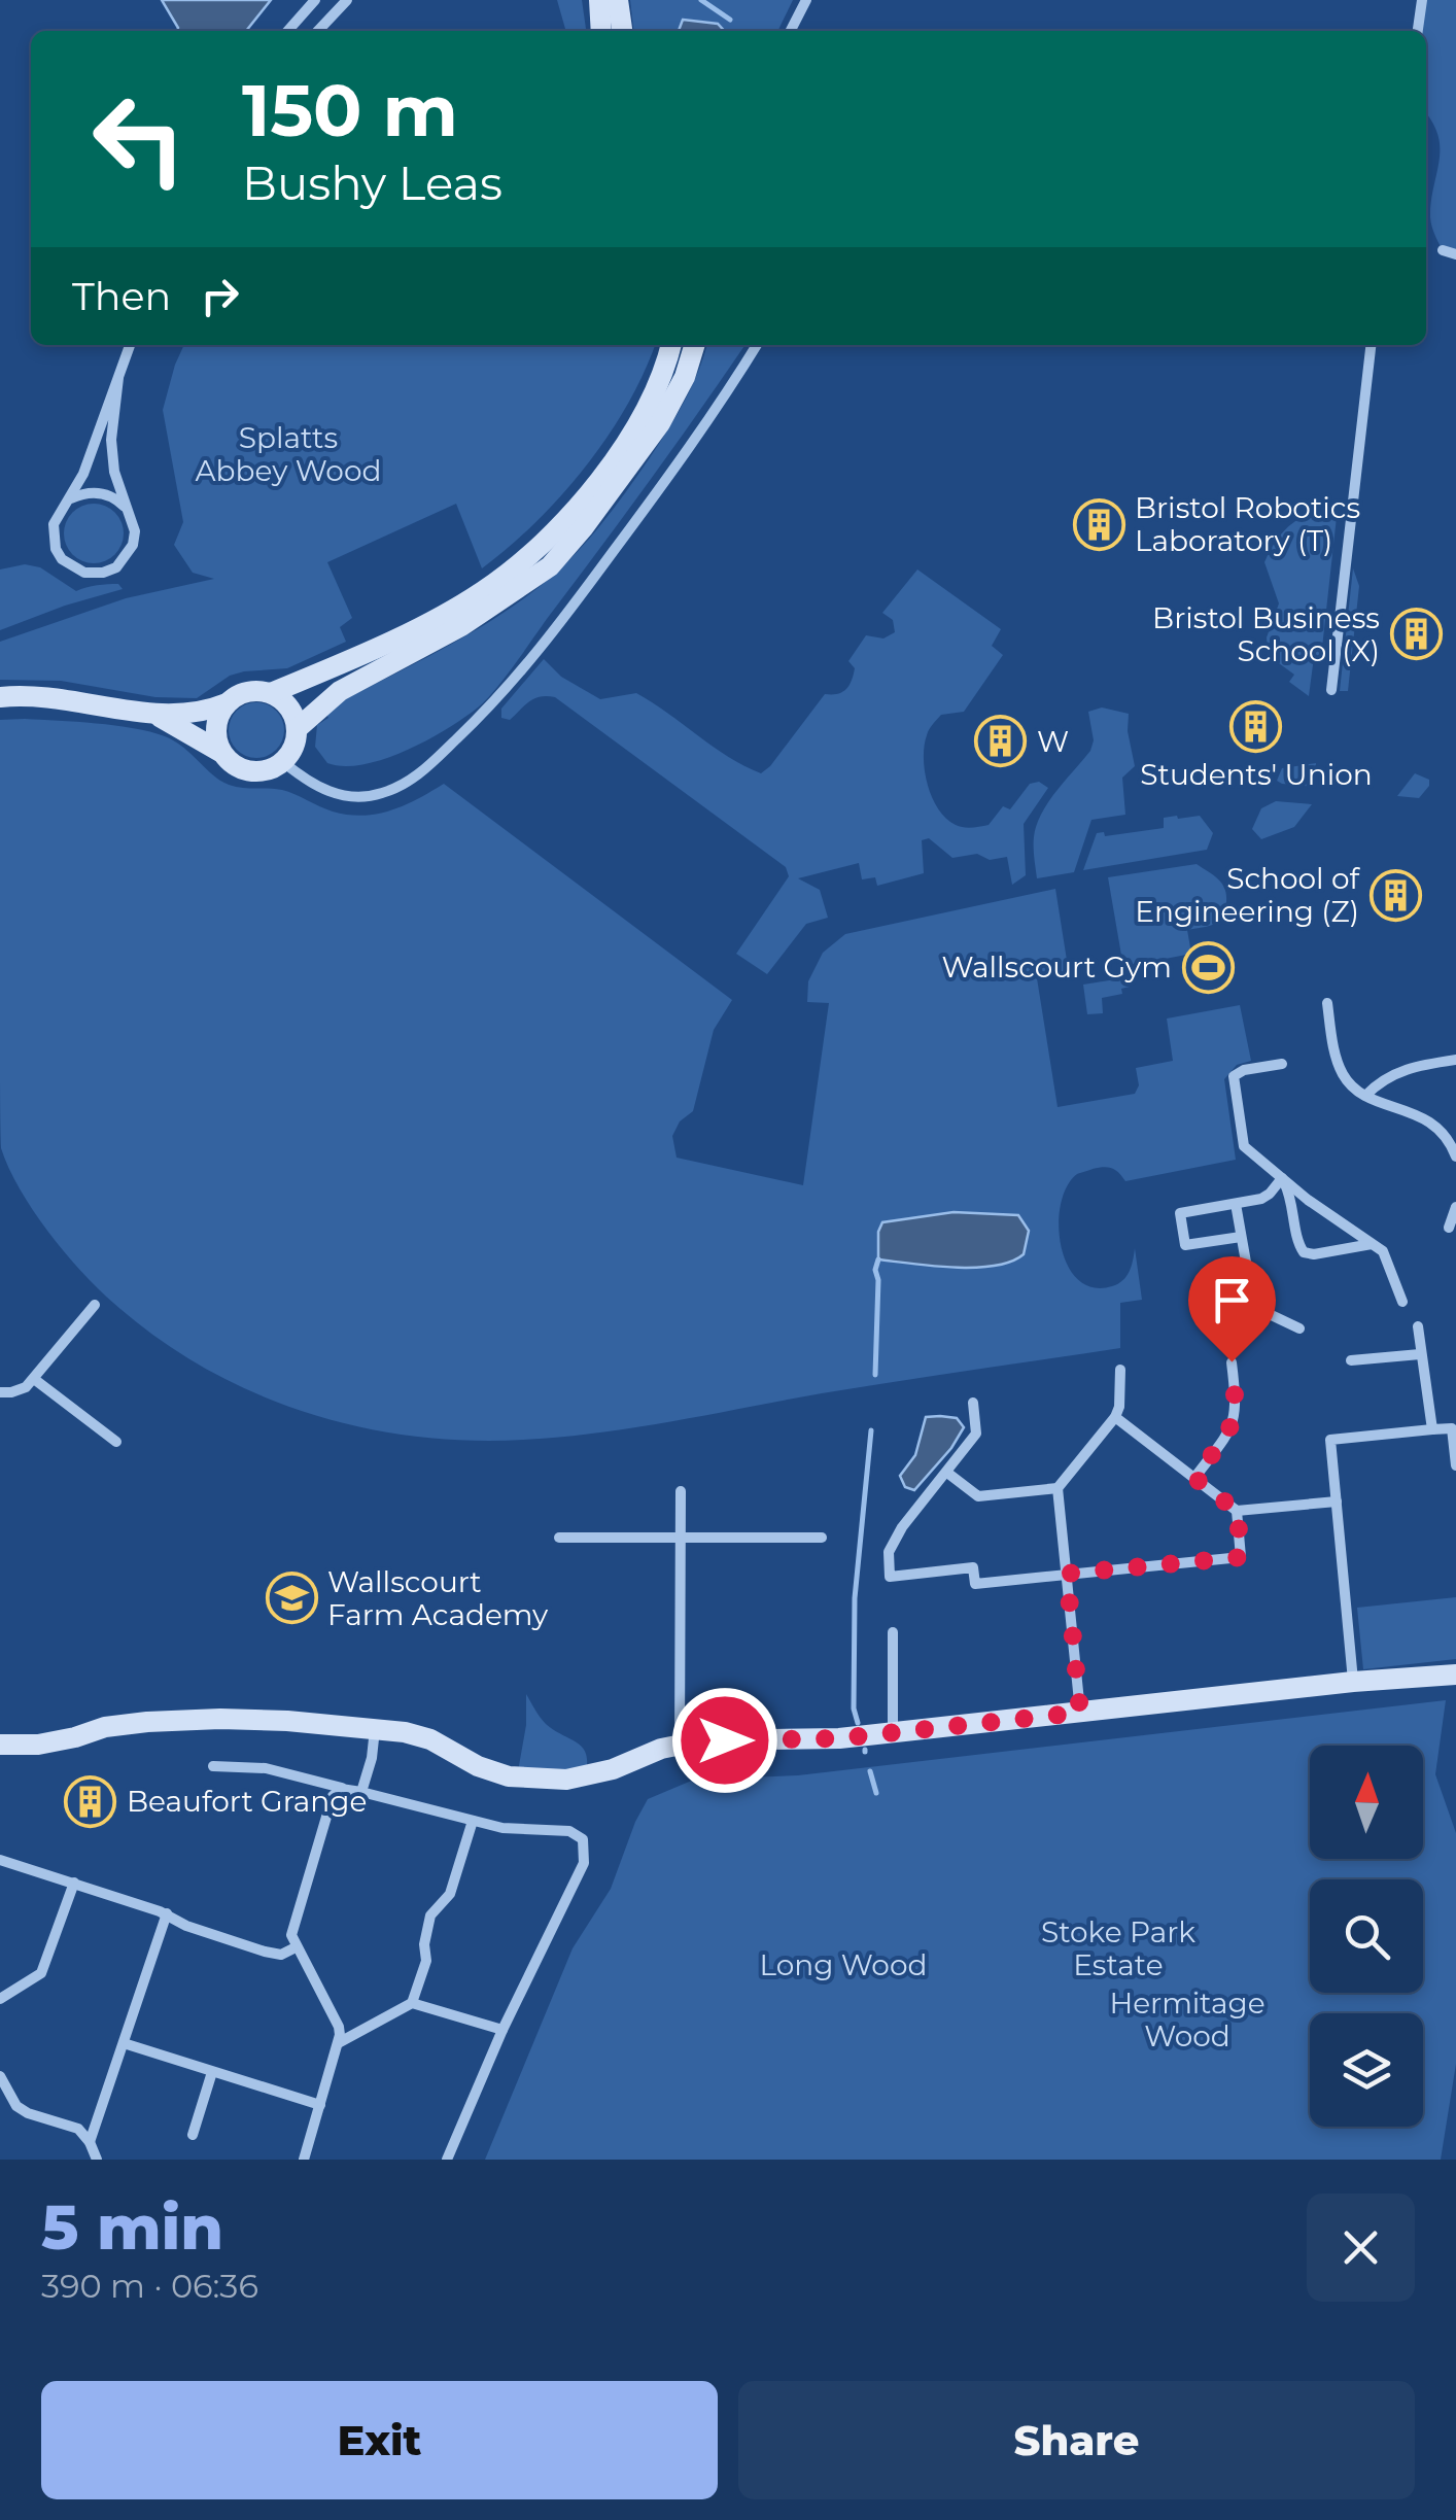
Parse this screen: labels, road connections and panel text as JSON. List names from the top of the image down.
{
  "parks": [
    "Splatts Abbey Wood",
    "Stoke Park Estate",
    "Long Wood",
    "Hermitage Wood"
  ],
  "places": {
    "building": [
      "Bristol Robotics Laboratory (T)",
      "Bristol Business School (X)",
      "Students' Union",
      "W",
      "School of Engineering (Z)",
      "Beaufort Grange"
    ],
    "sports": ["Wallscourt Gym"],
    "school or university": ["Wallscourt Farm Academy"]
  },
  "north": "top",
  "page": {
    "turn": ["150 m", "Bushy Leas"],
    "then": "Then",
    "heading": ["5 min", "390 m · 06:36"],
    "buttons": ["Exit", "Share"]
  }
}
